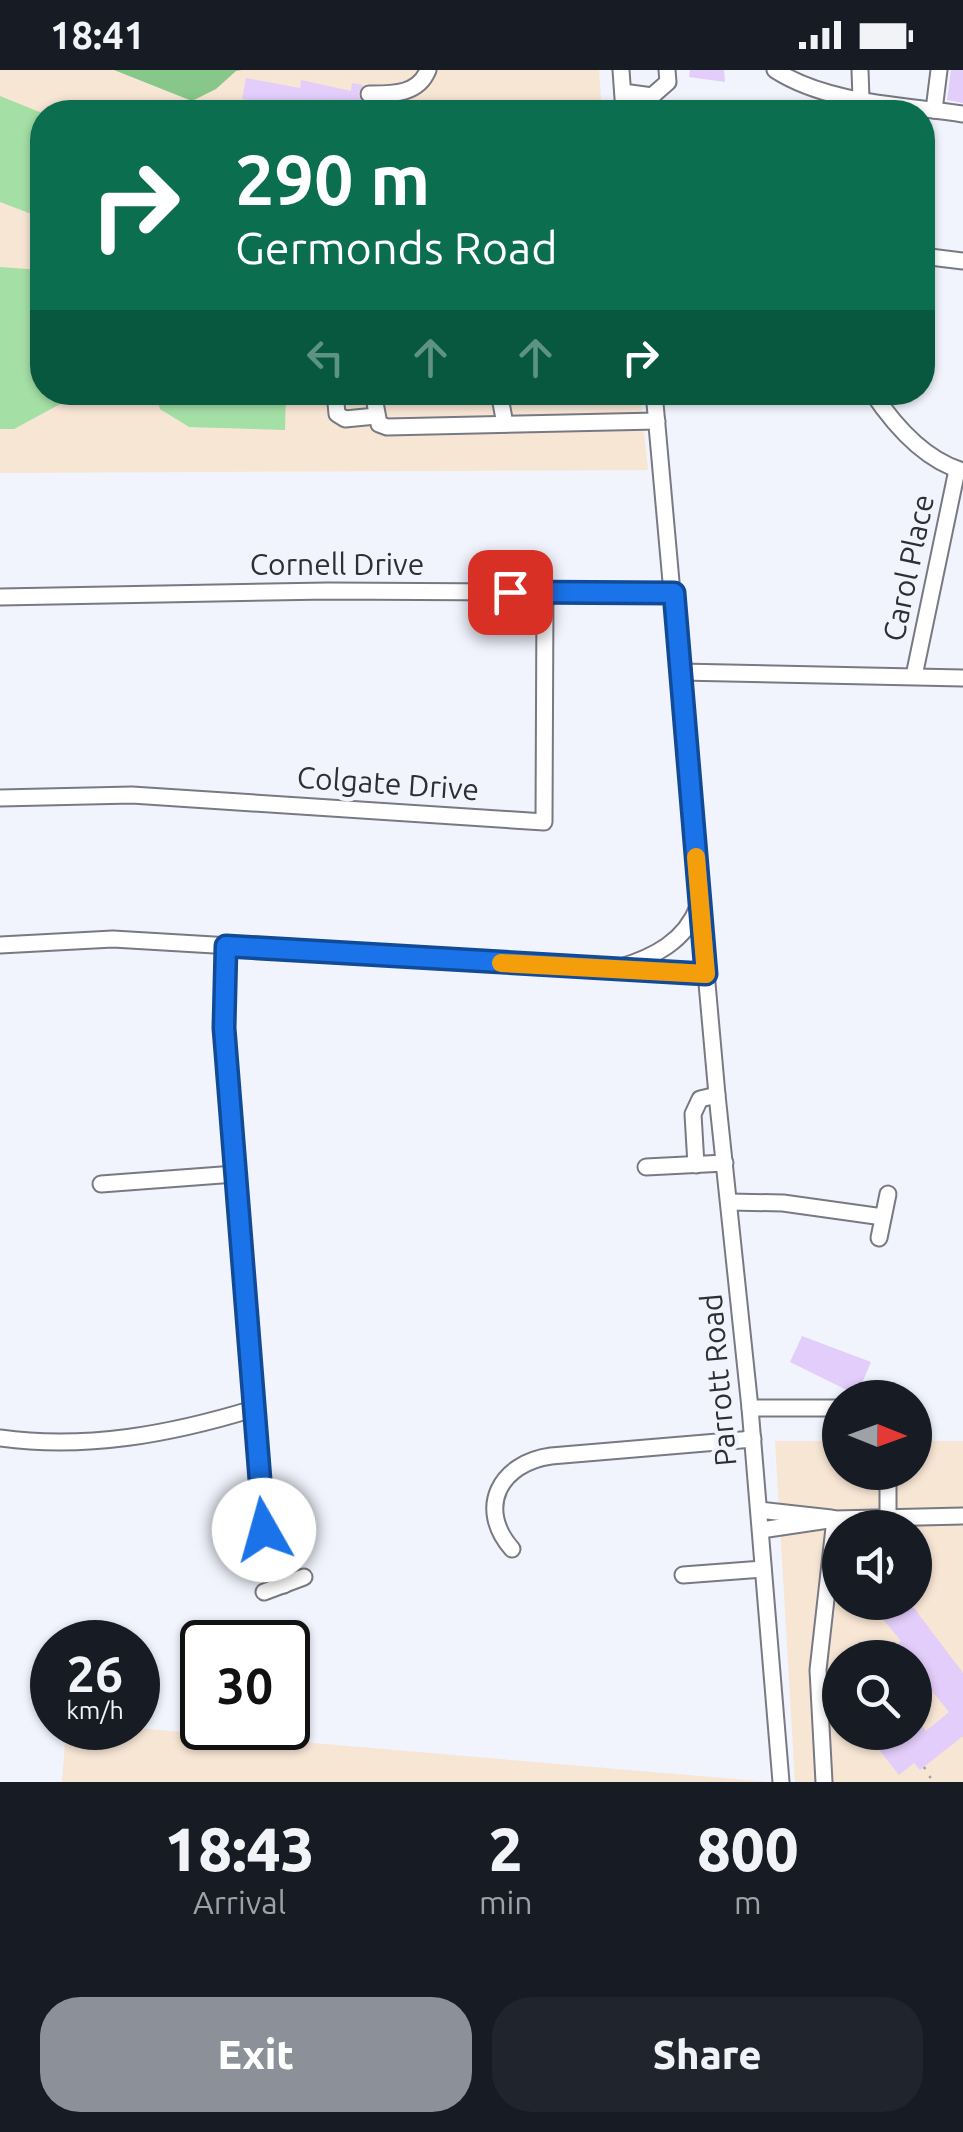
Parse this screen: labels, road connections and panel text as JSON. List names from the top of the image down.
{
  "streets": {
    "street": [
      "Cornell Drive",
      "Carol Place",
      "Colgate Drive",
      "Parrott Road"
    ]
  },
  "crossings": [
    ["Cornell Drive", "Colgate Drive"],
    ["Cornell Drive", "Parrott Road"]
  ],
  "north": "right",
  "page": {
    "status": "18:41",
    "turn": ["290 m", "Germonds Road"],
    "speed": "26 km/h",
    "limit": "30",
    "eta": [
      "18:43",
      "Arrival",
      "2",
      "min",
      "800",
      "m"
    ],
    "buttons": ["Exit", "Share"]
  }
}
